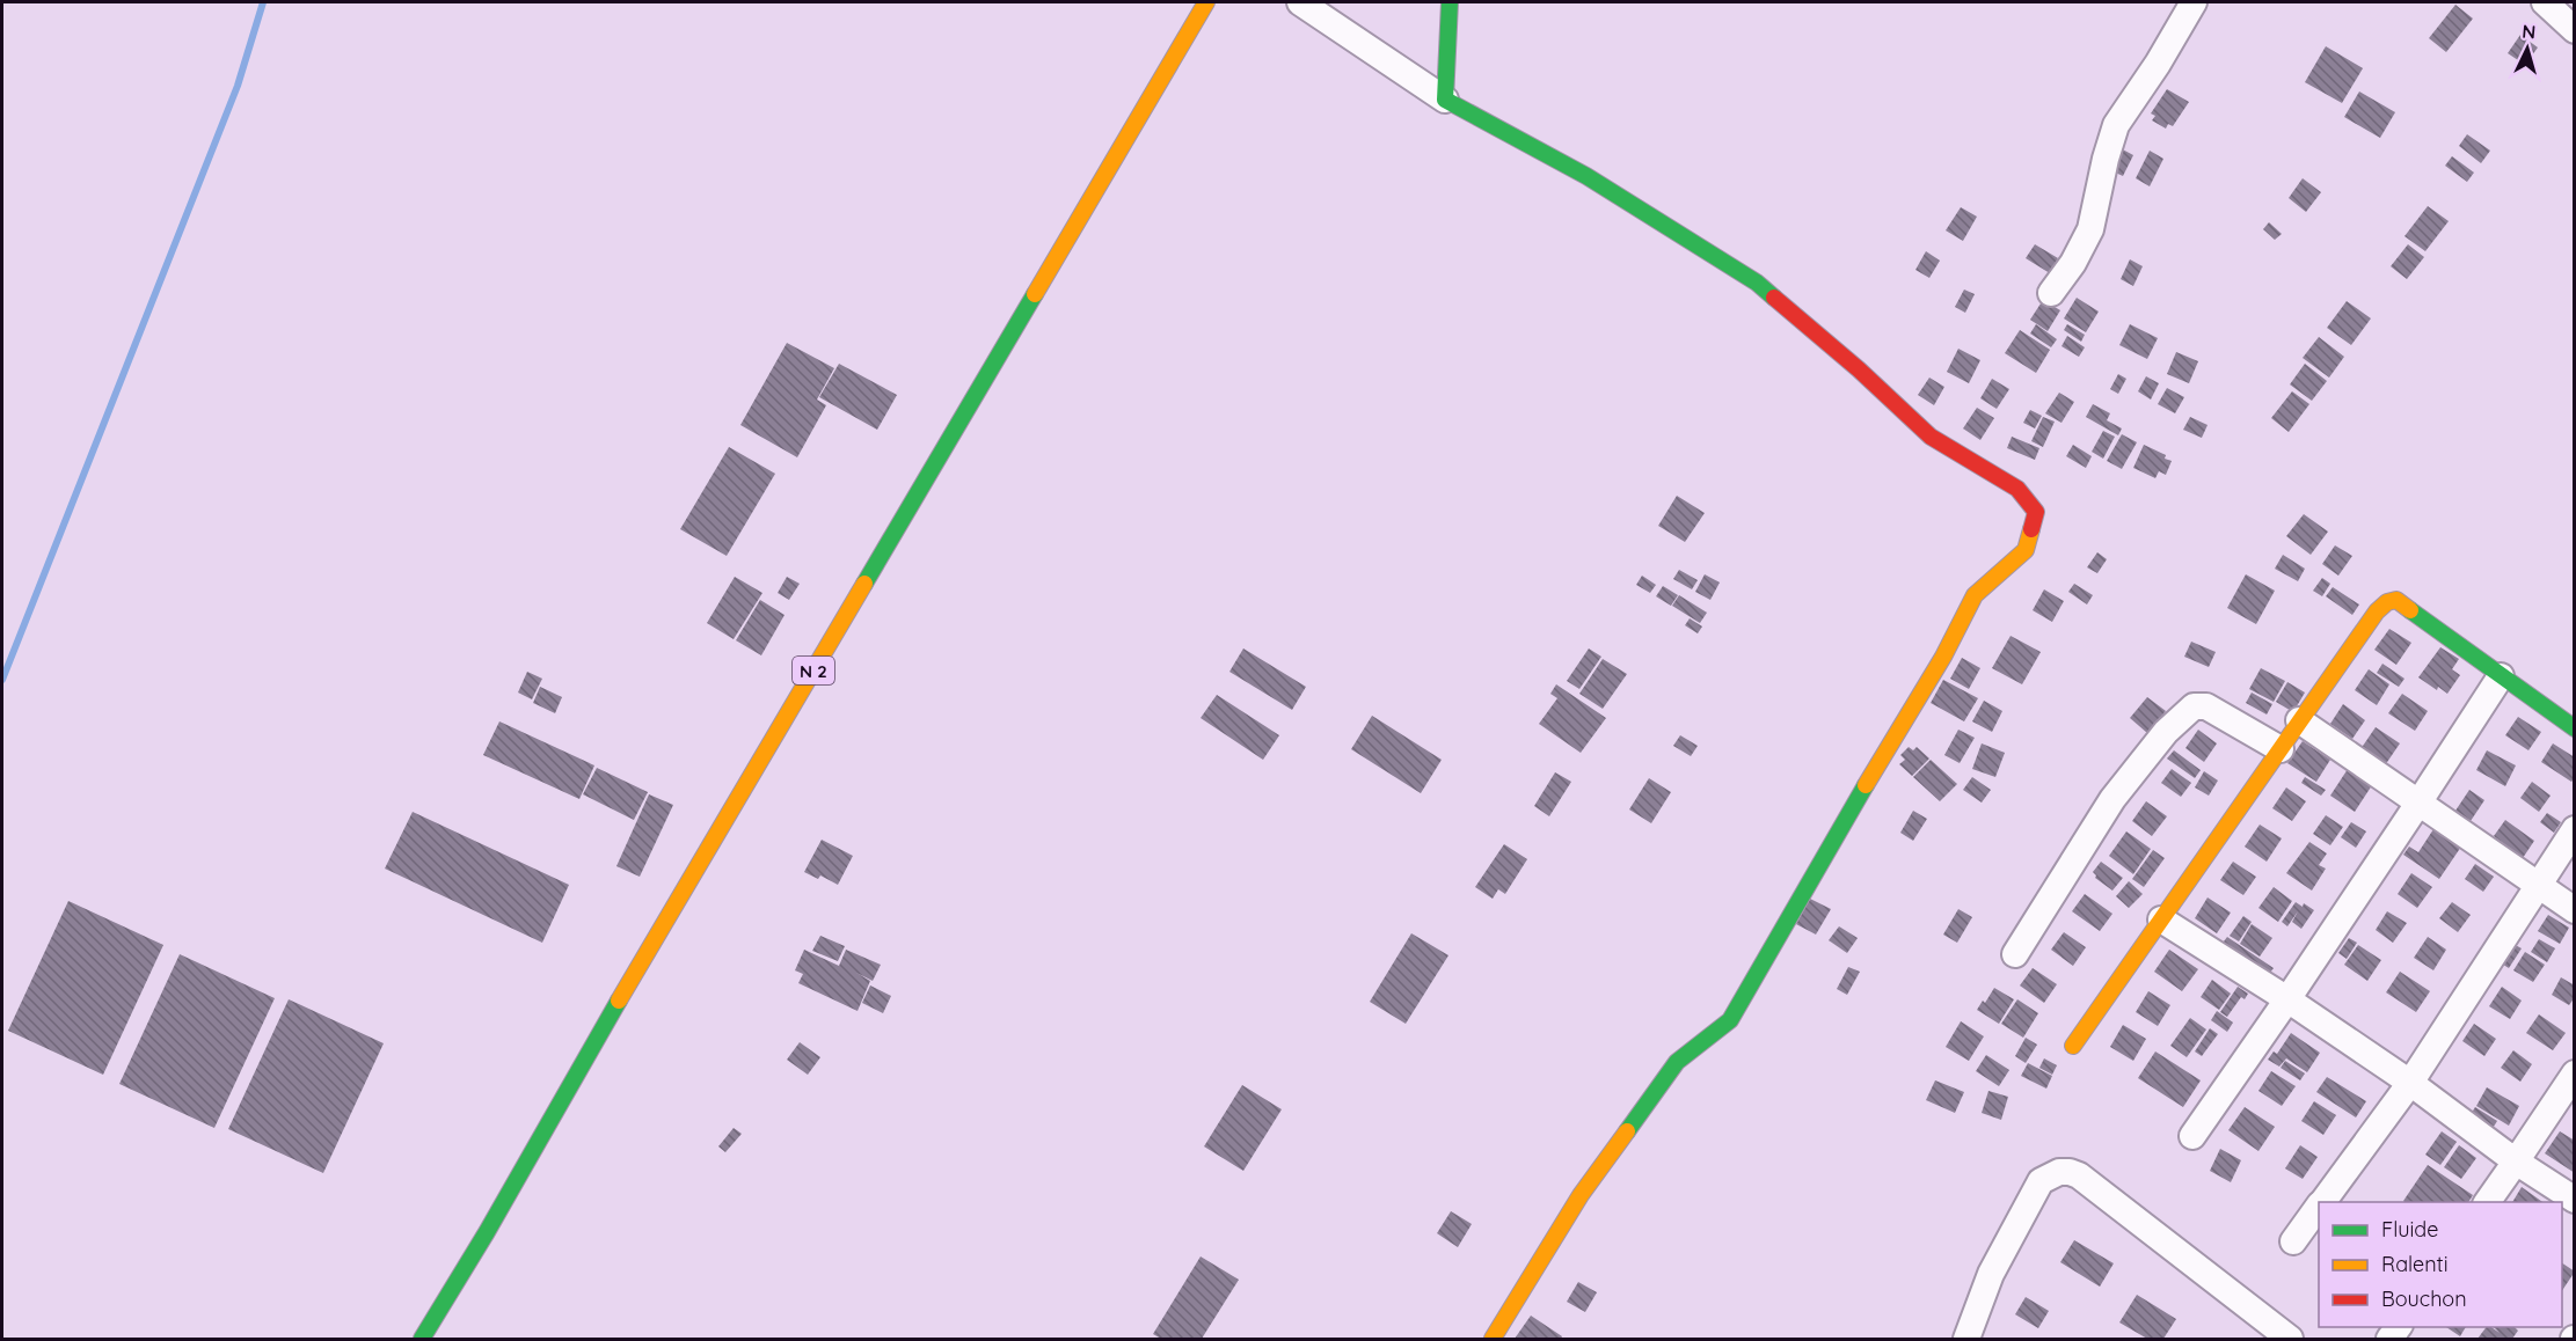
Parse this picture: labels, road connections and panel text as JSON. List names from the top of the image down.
{
  "streets": {
    "street": ["N 2"]
  },
  "legend": ["Fluide", "Ralenti", "Bouchon"],
  "north": "top"
}
